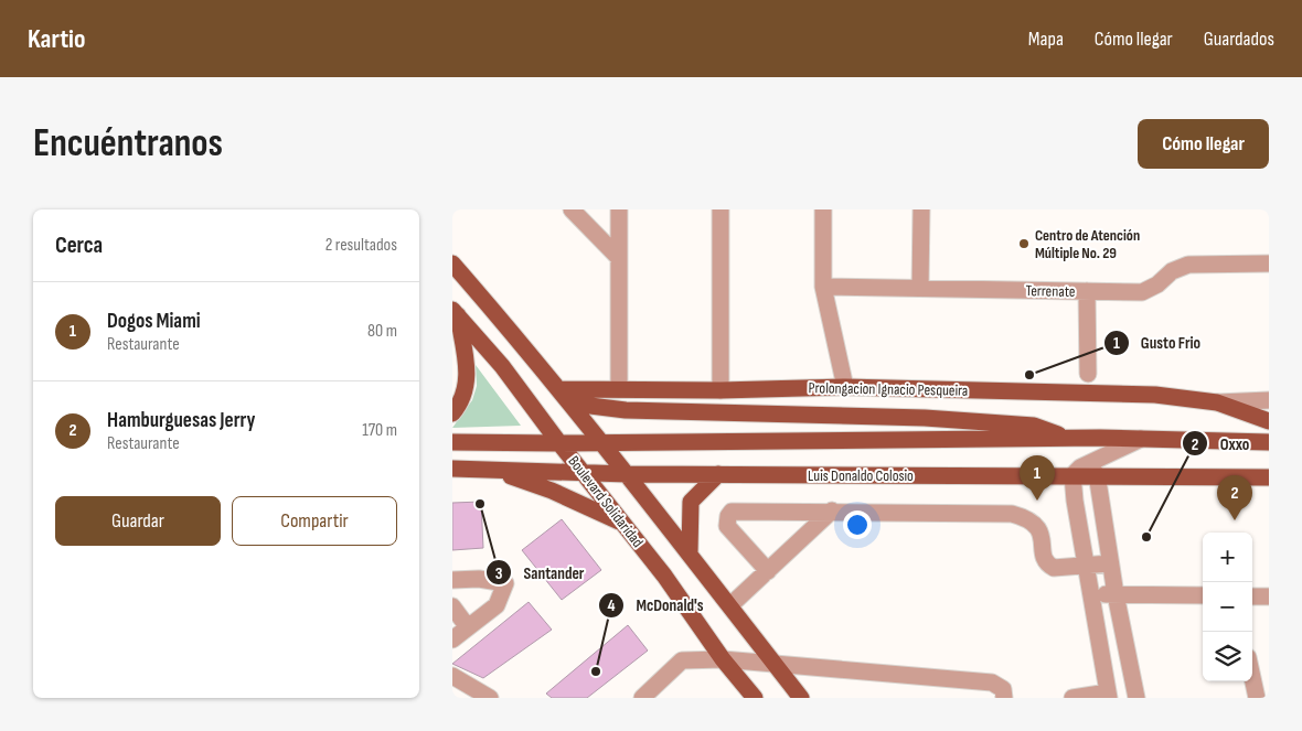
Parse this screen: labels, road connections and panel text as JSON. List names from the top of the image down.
{
  "streets": {
    "main road": ["Prolongacion Ignacio Pesqueira", "Luis Donaldo Colosio", "Boulevard Solidaridad"],
    "street": ["Terrenate"]
  },
  "crossings": [
    ["Luis Donaldo Colosio", "Boulevard Solidaridad"]
  ],
  "places": [
    "Centro de Atención Múltiple No. 29",
    "Gusto Frio",
    "Santander",
    "Oxxo",
    "McDonald's"
  ],
  "page": {
    "header": "Kartio",
    "nav": ["Mapa", "Cómo llegar", "Guardados"],
    "buttons": [
      "Cómo llegar",
      ["Guardar", "Compartir"]
    ],
    "title": "Encuéntranos",
    "heading": ["Cerca", "2 resultados"],
    "list": [
      {
        "mark": "1",
        "name": "Dogos Miami",
        "note": "Restaurante",
        "value": "80 m"
      },
      {
        "mark": "2",
        "name": "Hamburguesas Jerry",
        "note": "Restaurante",
        "value": "170 m"
      }
    ],
    "pins": ["1", "2"],
    "map_buttons": ["+", "−"]
  }
}
